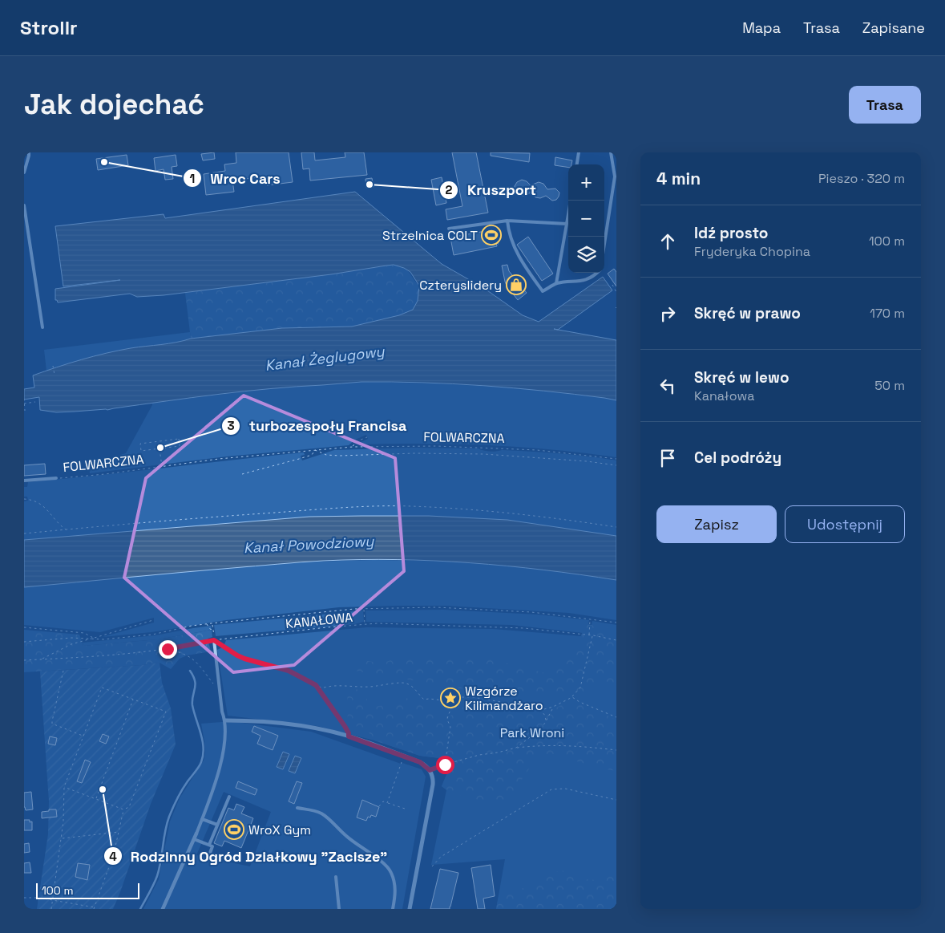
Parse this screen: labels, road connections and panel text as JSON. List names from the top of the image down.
{
  "streets": {
    "lane": ["FOLWARCZNA"],
    "path": ["KANAŁOWA"]
  },
  "water": ["Kanał Żeglugowy", "Kanał Powodziowy"],
  "parks": ["Park Wroni"],
  "places": {
    "other": [
      "Wroc Cars",
      "Kruszport",
      "turbozespoły Francisa",
      "Rodzinny Ogród Działkowy \"Zacisze\""
    ],
    "sports": ["Strzelnica COLT", "WroX Gym"],
    "shop": ["Czteryslidery"],
    "place": ["Wzgórze Kilimandżaro"]
  },
  "scale_bar": "100 m",
  "page": {
    "header": "Strollr",
    "nav": ["Mapa", "Trasa", "Zapisane"],
    "buttons": [
      "Trasa",
      ["Zapisz", "Udostępnij"]
    ],
    "title": "Jak dojechać",
    "heading": ["4 min", "Pieszo · 320 m"],
    "map_buttons": ["+", "−"],
    "list": [
      ["Idź prosto", "Fryderyka Chopina", "100 m"],
      ["Skręć w prawo", "170 m"],
      ["Skręć w lewo", "Kanałowa", "50 m"],
      "Cel podróży"
    ],
    "scale": "100 m"
  }
}
